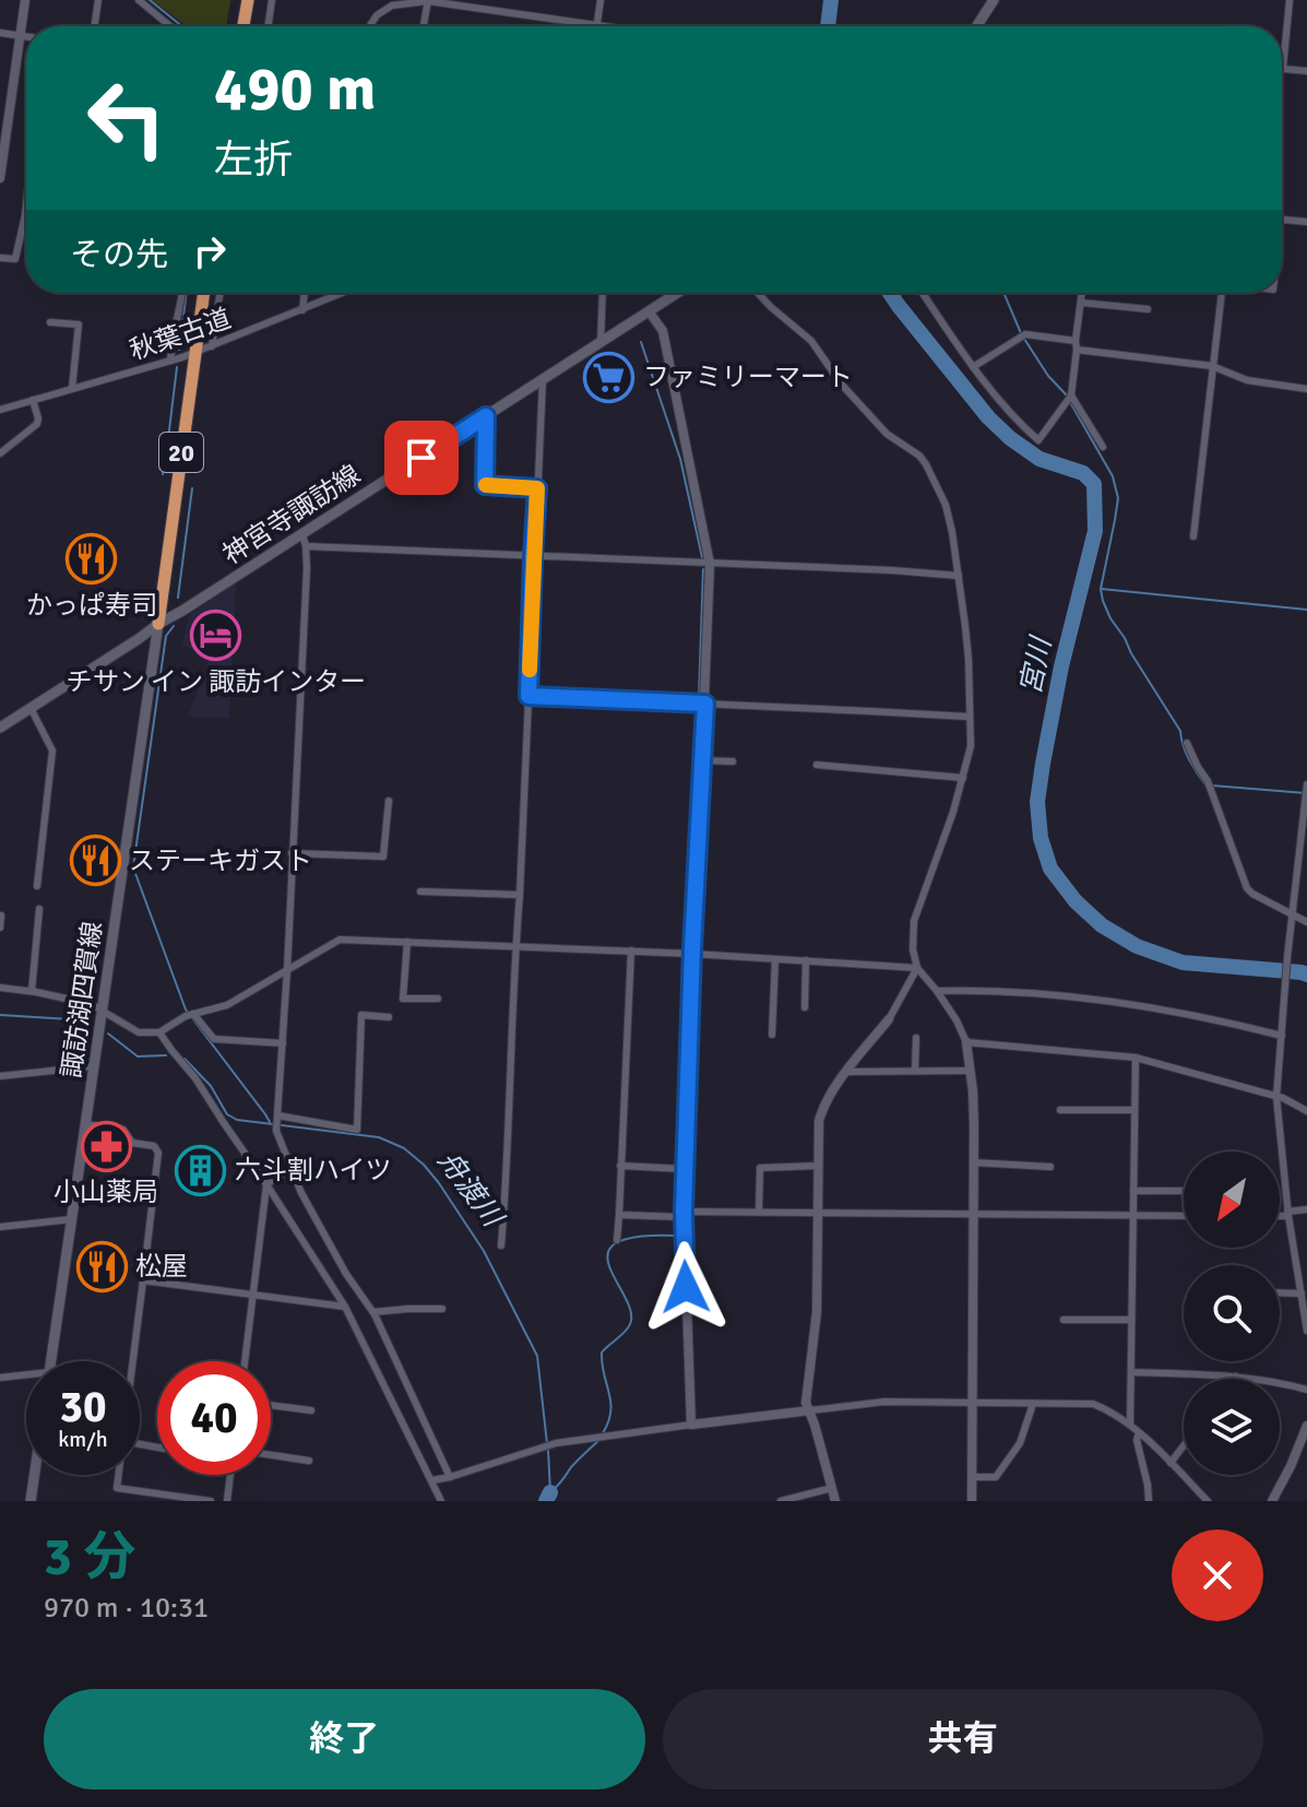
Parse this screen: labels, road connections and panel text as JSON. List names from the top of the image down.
{
  "streets": {
    "highway": ["20"],
    "main road": ["神宮寺諏訪線", "諏訪湖四賀線"],
    "street": ["秋葉古道"]
  },
  "crossings": [
    ["秋葉古道", "20"],
    ["20", "神宮寺諏訪線"],
    ["20", "諏訪湖四賀線"],
    ["神宮寺諏訪線", "諏訪湖四賀線"]
  ],
  "water": ["宮川", "舟渡川"],
  "places": {
    "supermarket": ["ファミリーマート"],
    "restaurant": ["かっぱ寿司", "ステーキガスト", "松屋"],
    "hotel": ["チサン イン 諏訪インター"],
    "pharmacy": ["小山薬局"],
    "building": ["六斗割ハイツ"]
  },
  "north": "bottom left",
  "page": {
    "turn": ["490 m", "左折"],
    "then": "その先",
    "speed": "30 km/h",
    "limit": "40",
    "heading": ["3 分", "970 m · 10:31"],
    "buttons": ["終了", "共有"]
  }
}
